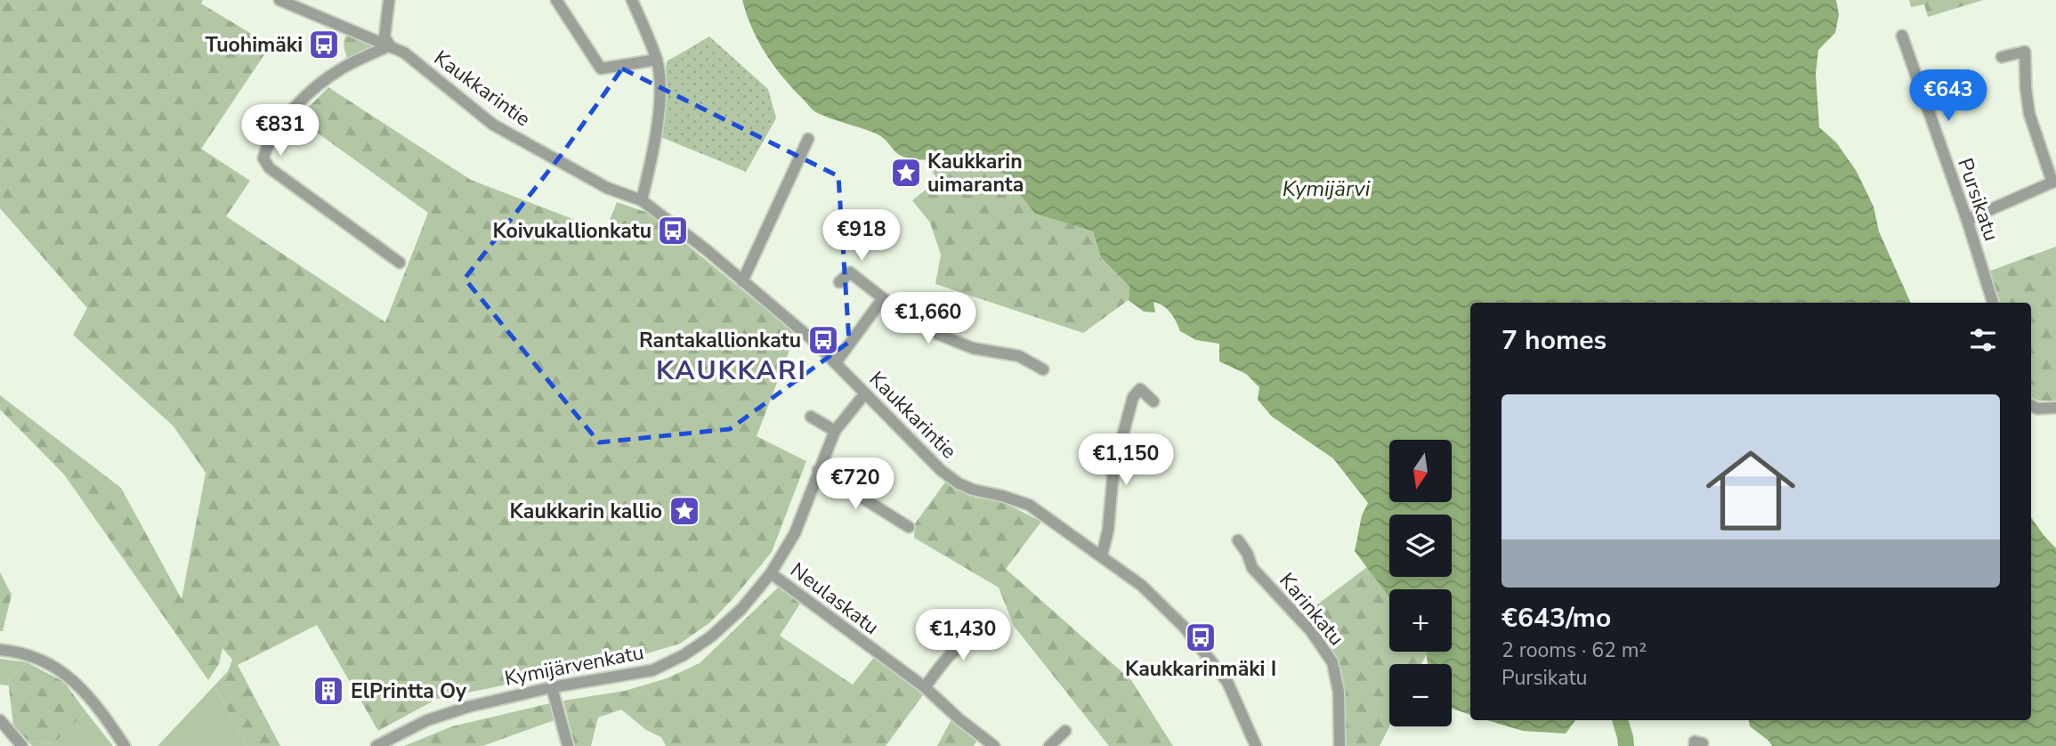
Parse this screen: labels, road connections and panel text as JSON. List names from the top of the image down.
{
  "streets": {
    "street": [
      "Kaukkarintie",
      "Pursikatu",
      "Neulaskatu",
      "Karinkatu",
      "Kymijärvenkatu"
    ]
  },
  "crossings": [
    ["Kaukkarintie", "Kymijärvenkatu"],
    ["Neulaskatu", "Kymijärvenkatu"]
  ],
  "districts": ["KAUKKARI"],
  "water": ["Kymijärvi"],
  "places": {
    "bus stop": [
      "Tuohimäki",
      "Koivukallionkatu",
      "Rantakallionkatu",
      "Kaukkarinmäki I"
    ],
    "place": ["Kaukkarin uimaranta", "Kaukkarin kallio"],
    "building": ["ElPrintta Oy"]
  },
  "north": "bottom",
  "page": {
    "price": [
      "€643",
      "€831",
      "€918",
      "€1,660",
      "€1,150",
      "€720",
      "€1,430"
    ],
    "heading": "7 homes",
    "list": [
      {
        "name": "€643/mo",
        "note": "2 rooms · 62 m² · Pursikatu"
      }
    ],
    "map_buttons": ["+", "−"]
  }
}
